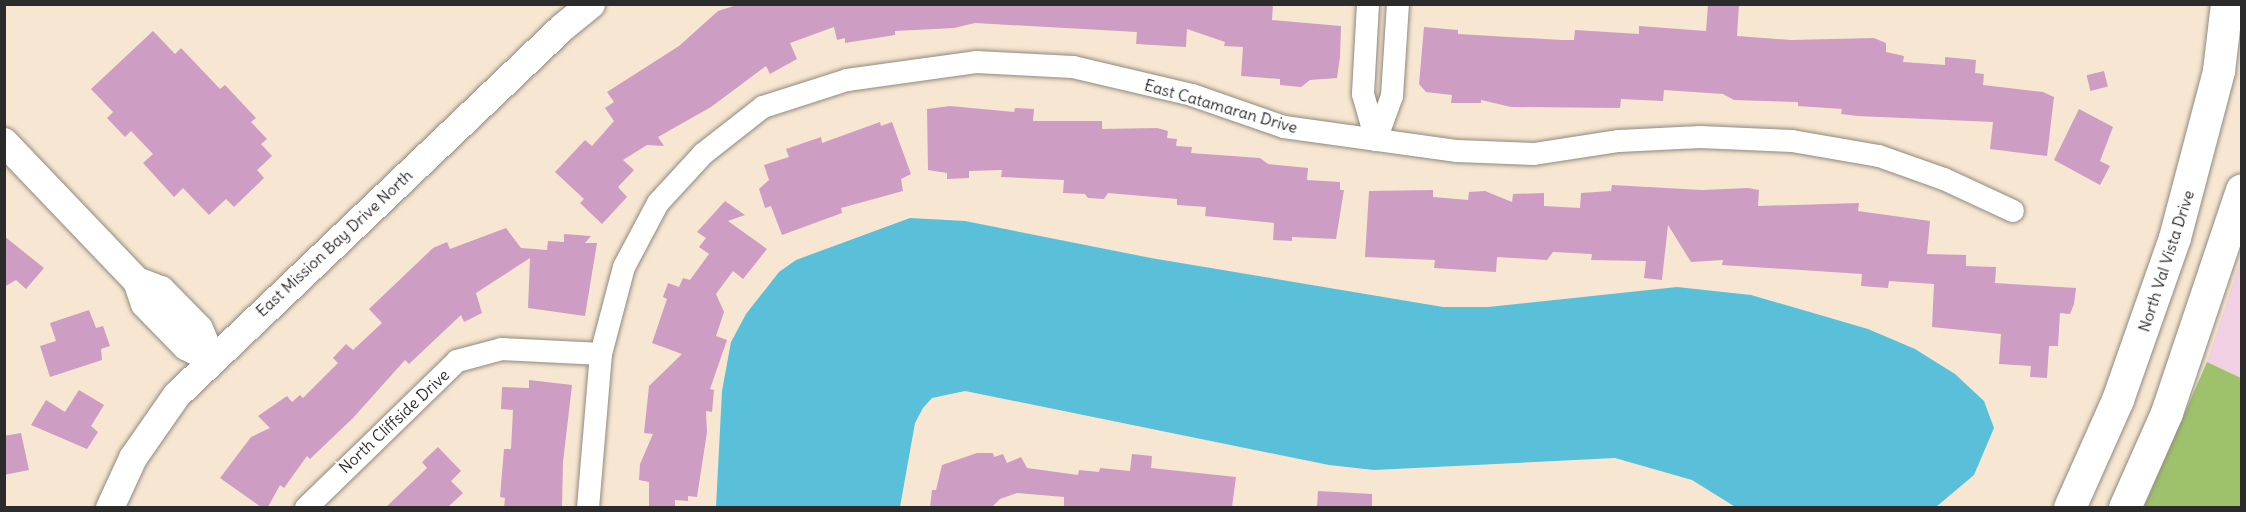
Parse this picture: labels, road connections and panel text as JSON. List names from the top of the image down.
{
  "streets": {
    "main road": ["North Val Vista Drive"],
    "street": ["East Catamaran Drive", "East Mission Bay Drive North", "North Cliffside Drive"]
  },
  "crossings": [
    ["East Catamaran Drive", "North Cliffside Drive"]
  ]
}
